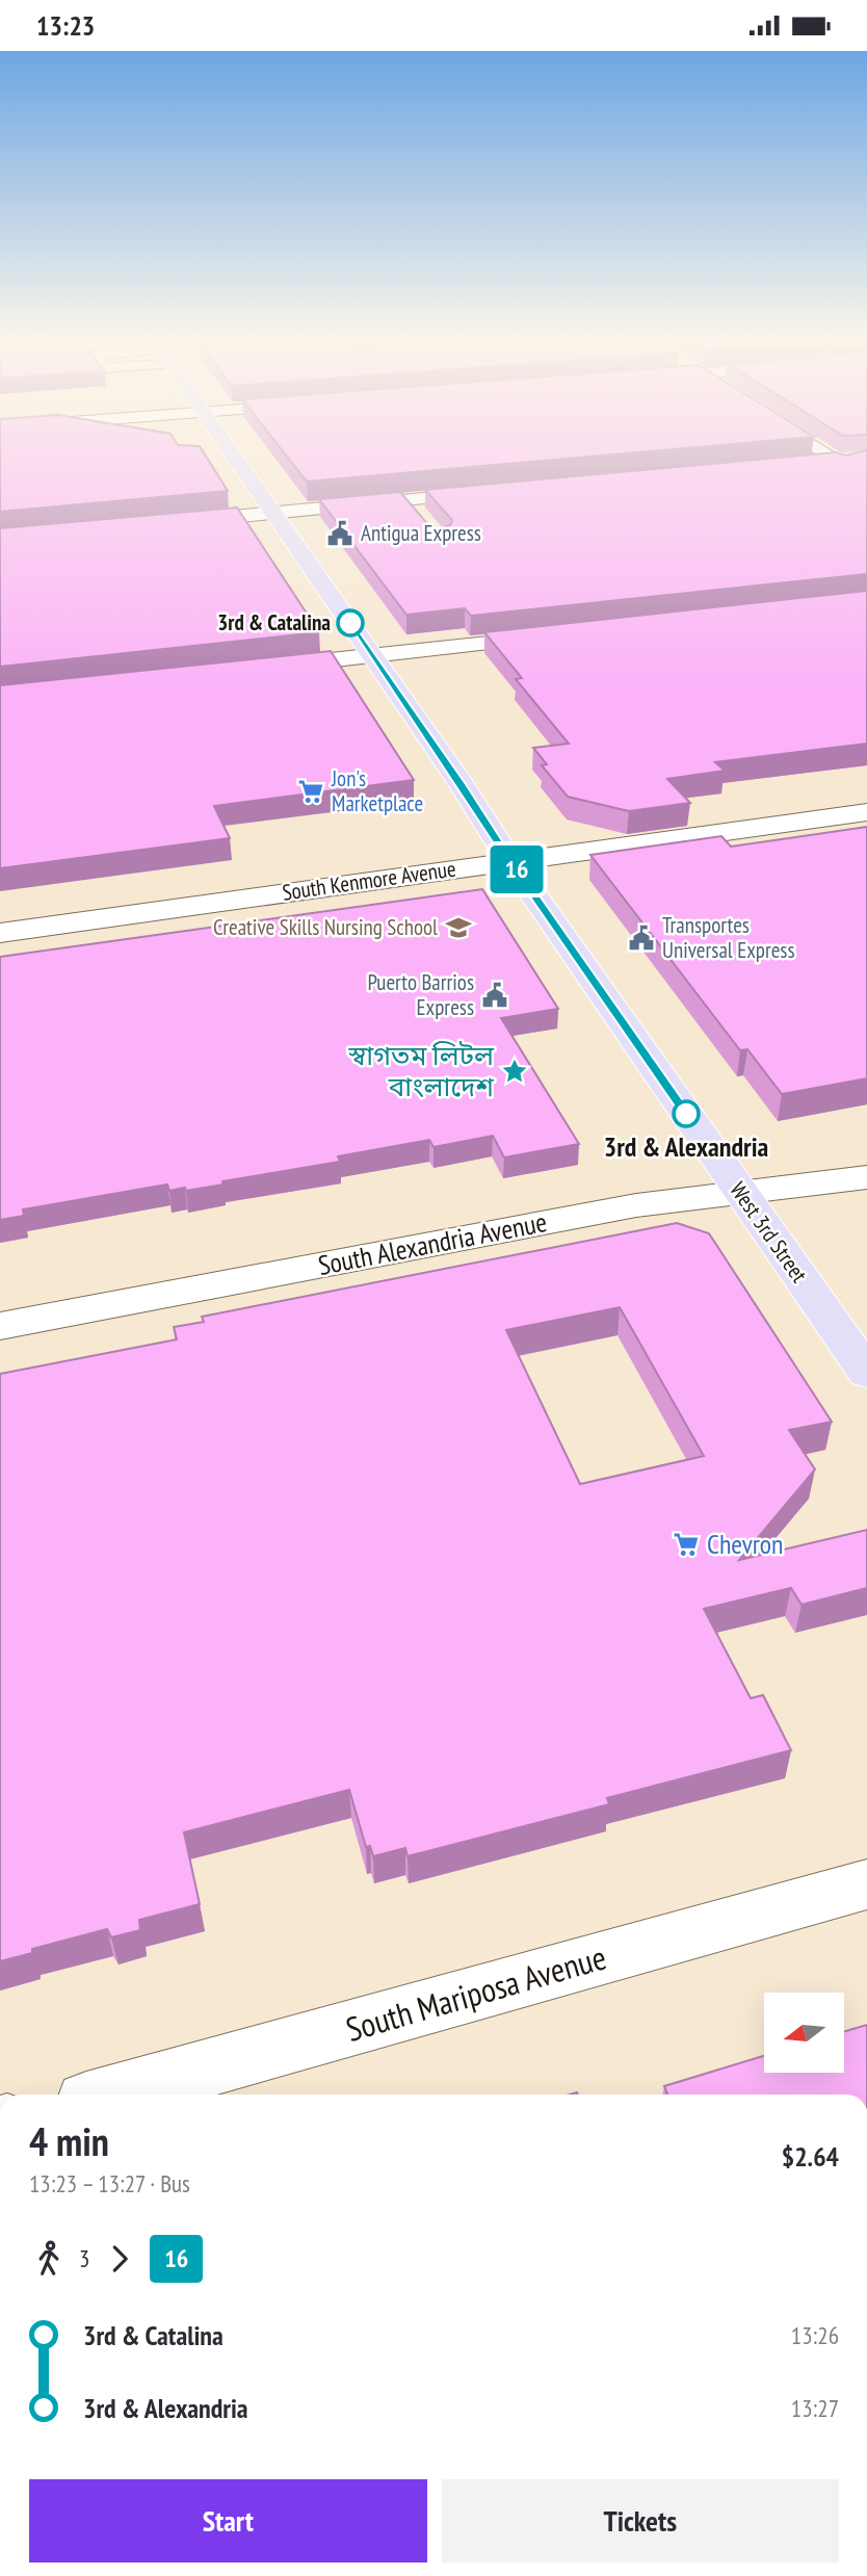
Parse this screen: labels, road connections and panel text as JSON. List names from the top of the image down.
{
  "streets": {
    "main road": ["West 3rd Street"],
    "street": ["South Kenmore Avenue", "South Alexandria Avenue", "South Mariposa Avenue"]
  },
  "crossings": [
    ["South Kenmore Avenue", "West 3rd Street"],
    ["West 3rd Street", "South Alexandria Avenue"]
  ],
  "places": {
    "public building": ["Antigua Express", "Transportes Universal Express", "Puerto Barrios Express"],
    "other": ["3rd & Catalina", "3rd & Alexandria"],
    "supermarket": ["Jon's Marketplace", "Chevron"],
    "school or university": ["Creative Skills Nursing School"],
    "place": ["স্বাগতম লিটল বাংলাদেশ"]
  },
  "lines": ["bus line 16"],
  "north": "left",
  "page": {
    "status": "13:23",
    "on_map": "16",
    "heading": ["4 min", "13:23 – 13:27 · Bus", "$2.64"],
    "legs": ["3", "16"],
    "list": [
      {
        "name": "3rd & Catalina",
        "value": "13:26"
      },
      {
        "name": "3rd & Alexandria",
        "value": "13:27"
      }
    ],
    "buttons": ["Start", "Tickets"]
  }
}
